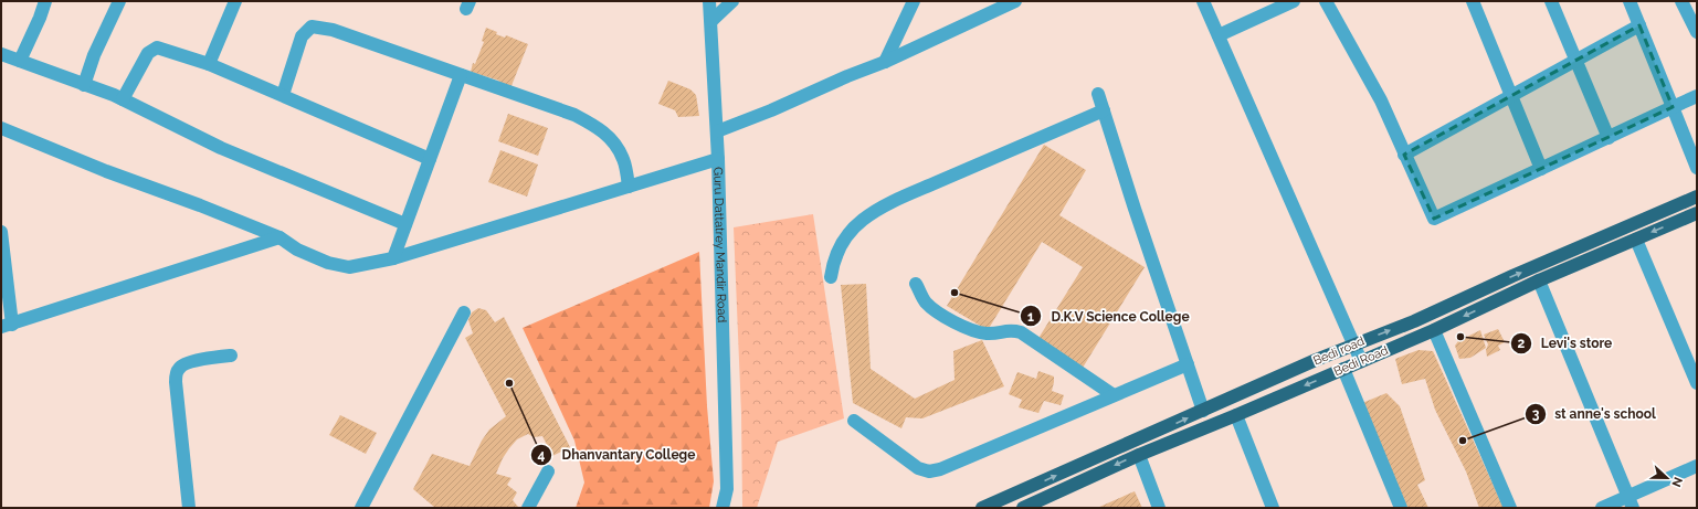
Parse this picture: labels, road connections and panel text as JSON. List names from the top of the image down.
{
  "streets": {
    "main road": ["Bedi road", "Bedi Road"],
    "street": ["Guru Dattatrey Mandir Road"]
  },
  "one_way": ["Bedi road", "Bedi Road"],
  "places": [
    "D.K.V Science College",
    "Levi's store",
    "Dhanvantary College",
    "st anne's school"
  ],
  "north": "right"
}
